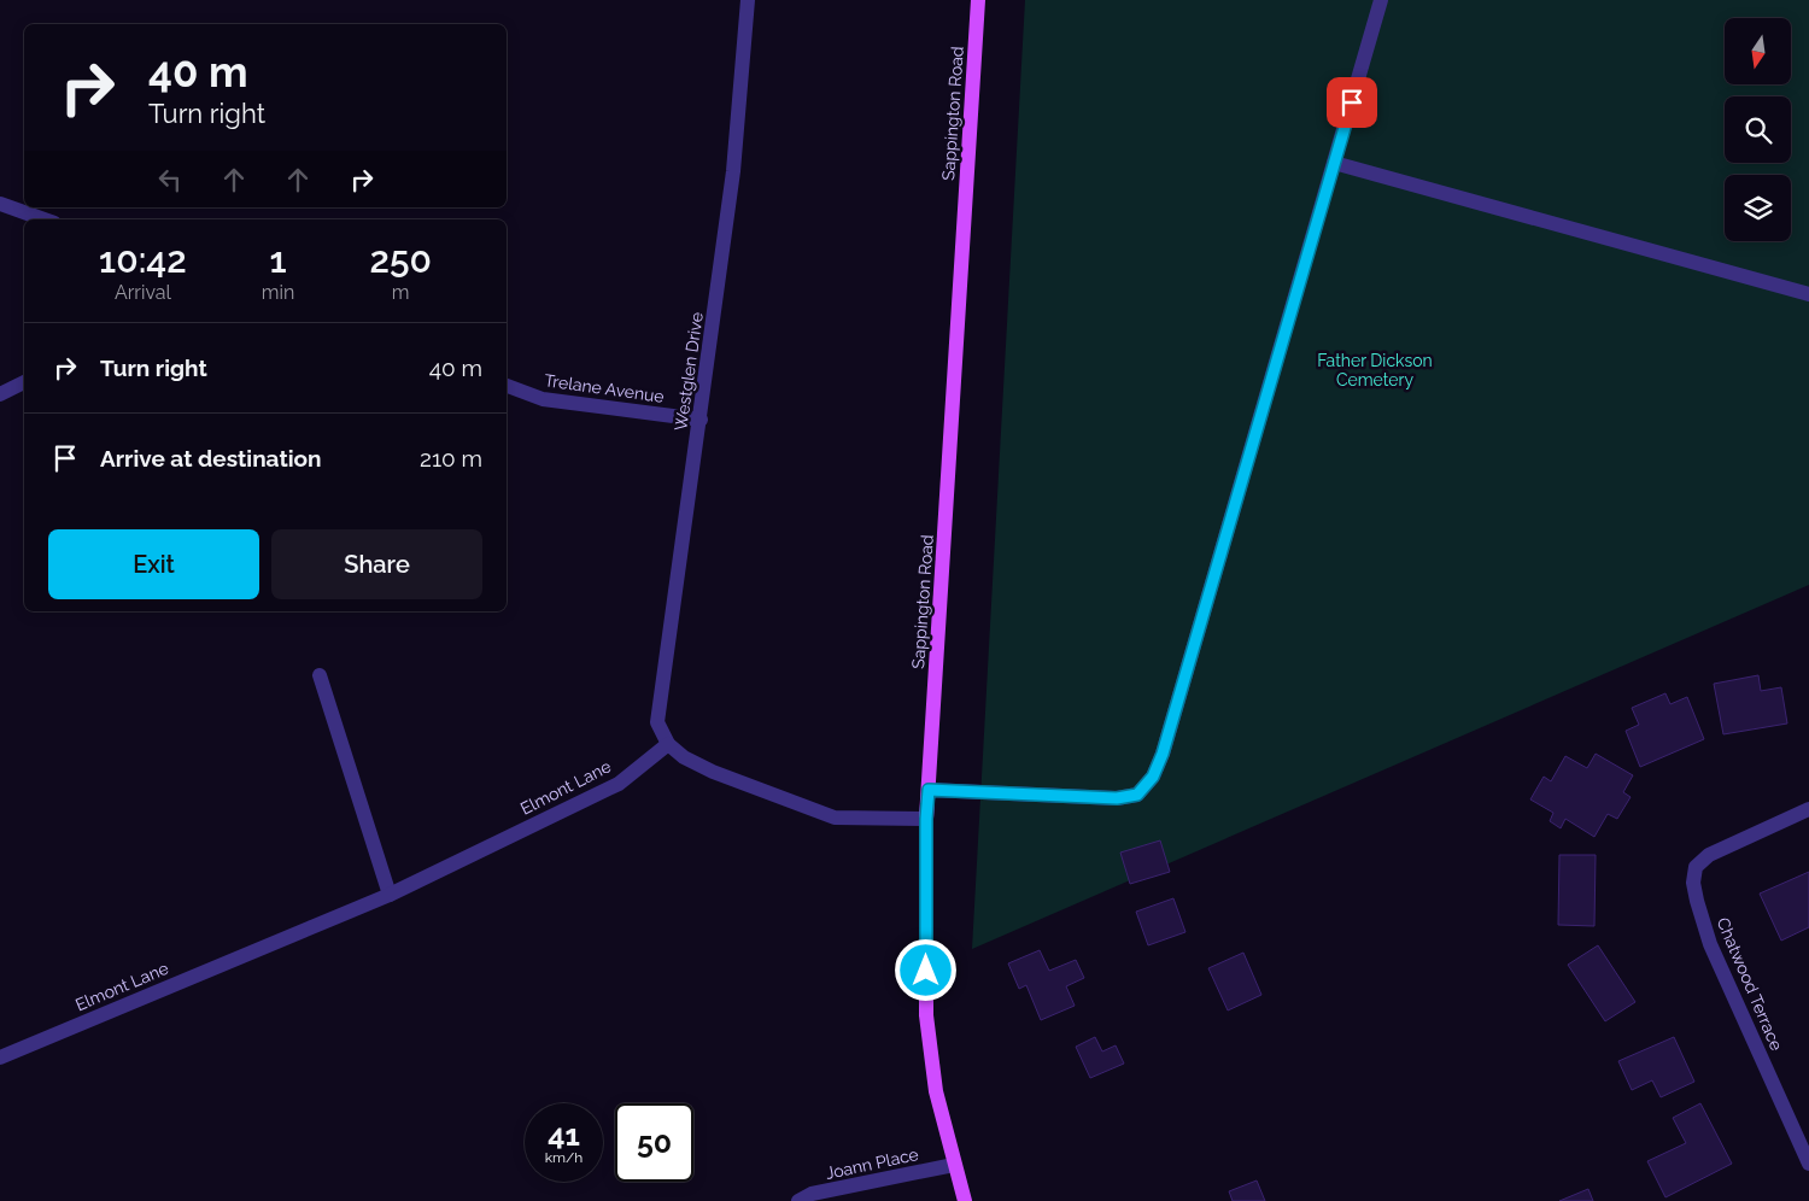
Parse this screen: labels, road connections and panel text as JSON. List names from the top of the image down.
{
  "streets": {
    "main road": ["Sappington Road"],
    "street": [
      "Westglen Drive",
      "Trelane Avenue",
      "Elmont Lane",
      "Chatwood Terrace",
      "Joann Place"
    ]
  },
  "crossings": [
    ["Sappington Road", "Joann Place"],
    ["Westglen Drive", "Trelane Avenue"],
    ["Westglen Drive", "Elmont Lane"]
  ],
  "parks": ["Father Dickson Cemetery"],
  "north": "bottom",
  "page": {
    "turn": ["40 m", "Turn right"],
    "eta": [
      "10:42",
      "Arrival",
      "1",
      "min",
      "250",
      "m"
    ],
    "list": [
      {
        "name": "Turn right",
        "value": "40 m"
      },
      {
        "name": "Arrive at destination",
        "value": "210 m"
      }
    ],
    "buttons": ["Exit", "Share"],
    "speed": "41 km/h",
    "limit": "50"
  }
}
